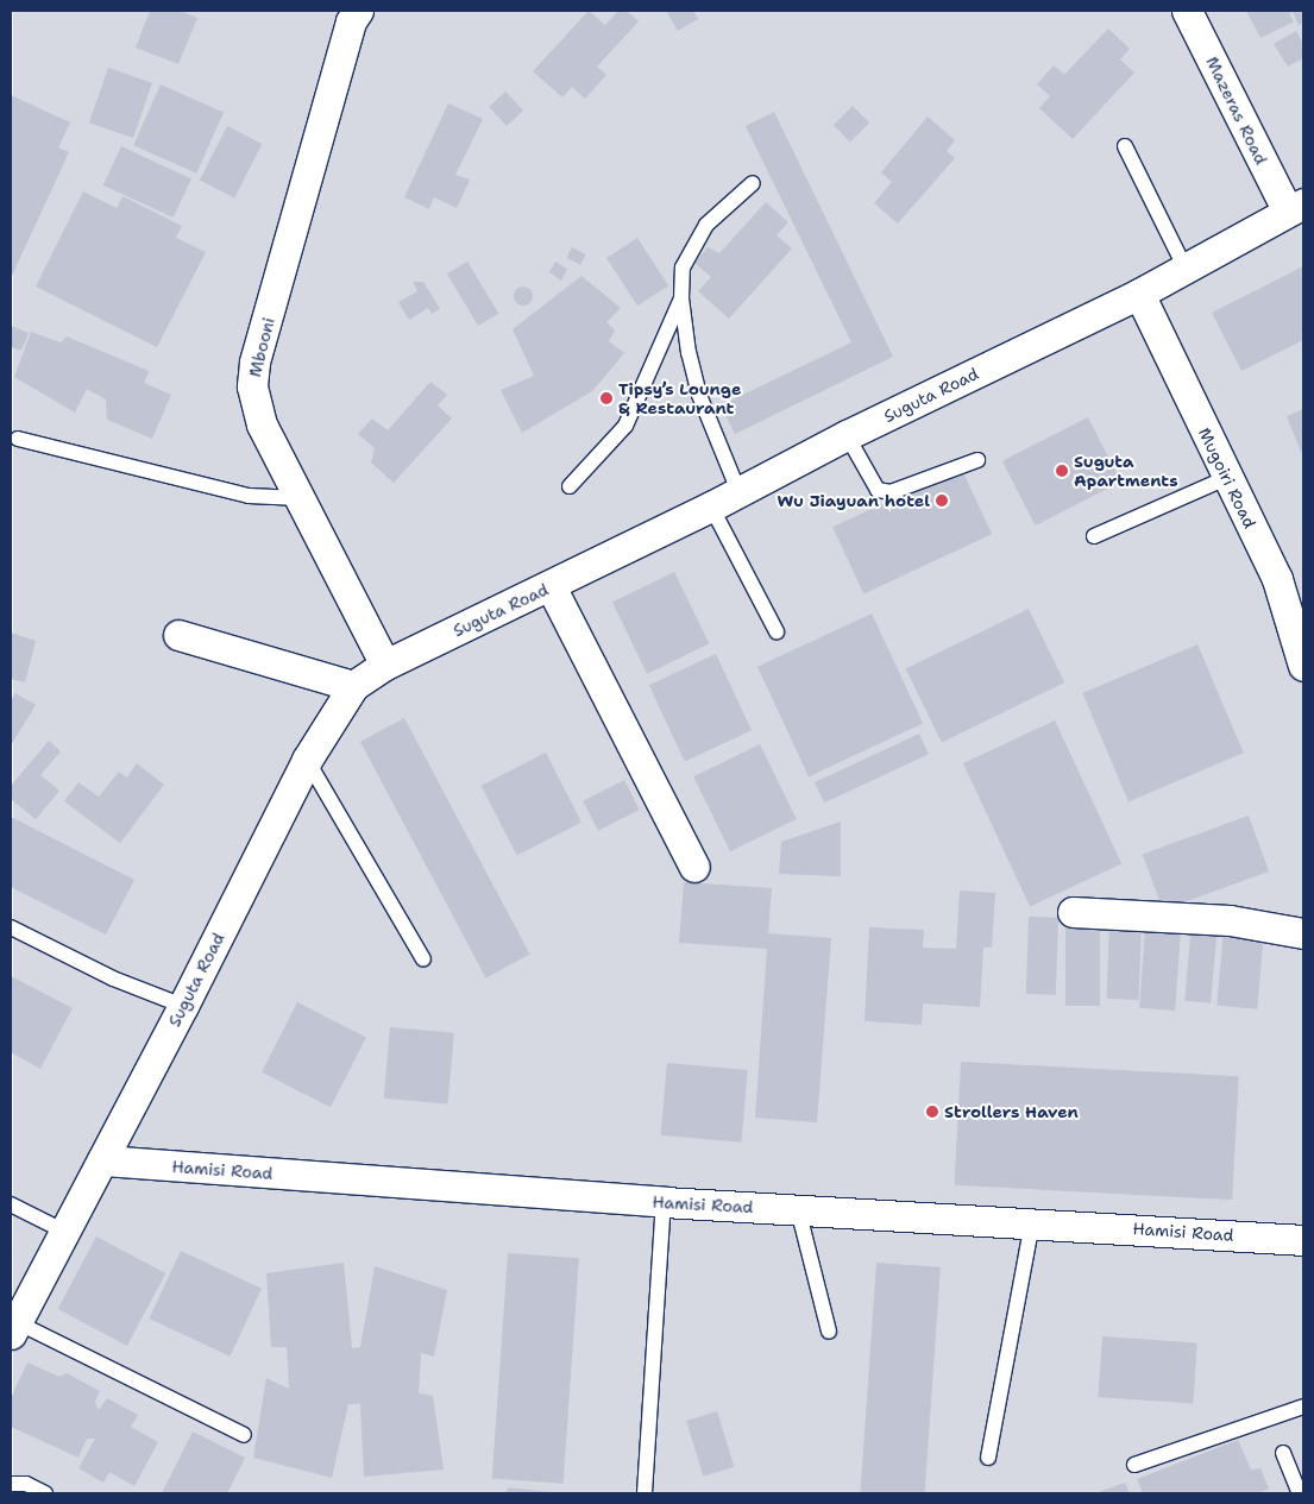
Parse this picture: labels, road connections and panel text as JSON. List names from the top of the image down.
{
  "streets": {
    "street": [
      "Mazeras Road",
      "Mbooni",
      "Suguta Road",
      "Mugoiri Road",
      "Hamisi Road"
    ]
  },
  "crossings": [
    ["Mazeras Road", "Suguta Road"],
    ["Mbooni", "Suguta Road"],
    ["Suguta Road", "Mugoiri Road"],
    ["Suguta Road", "Hamisi Road"]
  ],
  "places": [
    "Tipsy’s Lounge & Restaurant",
    "Suguta Apartments",
    "Wu Jiayuan hotel",
    "Strollers Haven"
  ]
}
